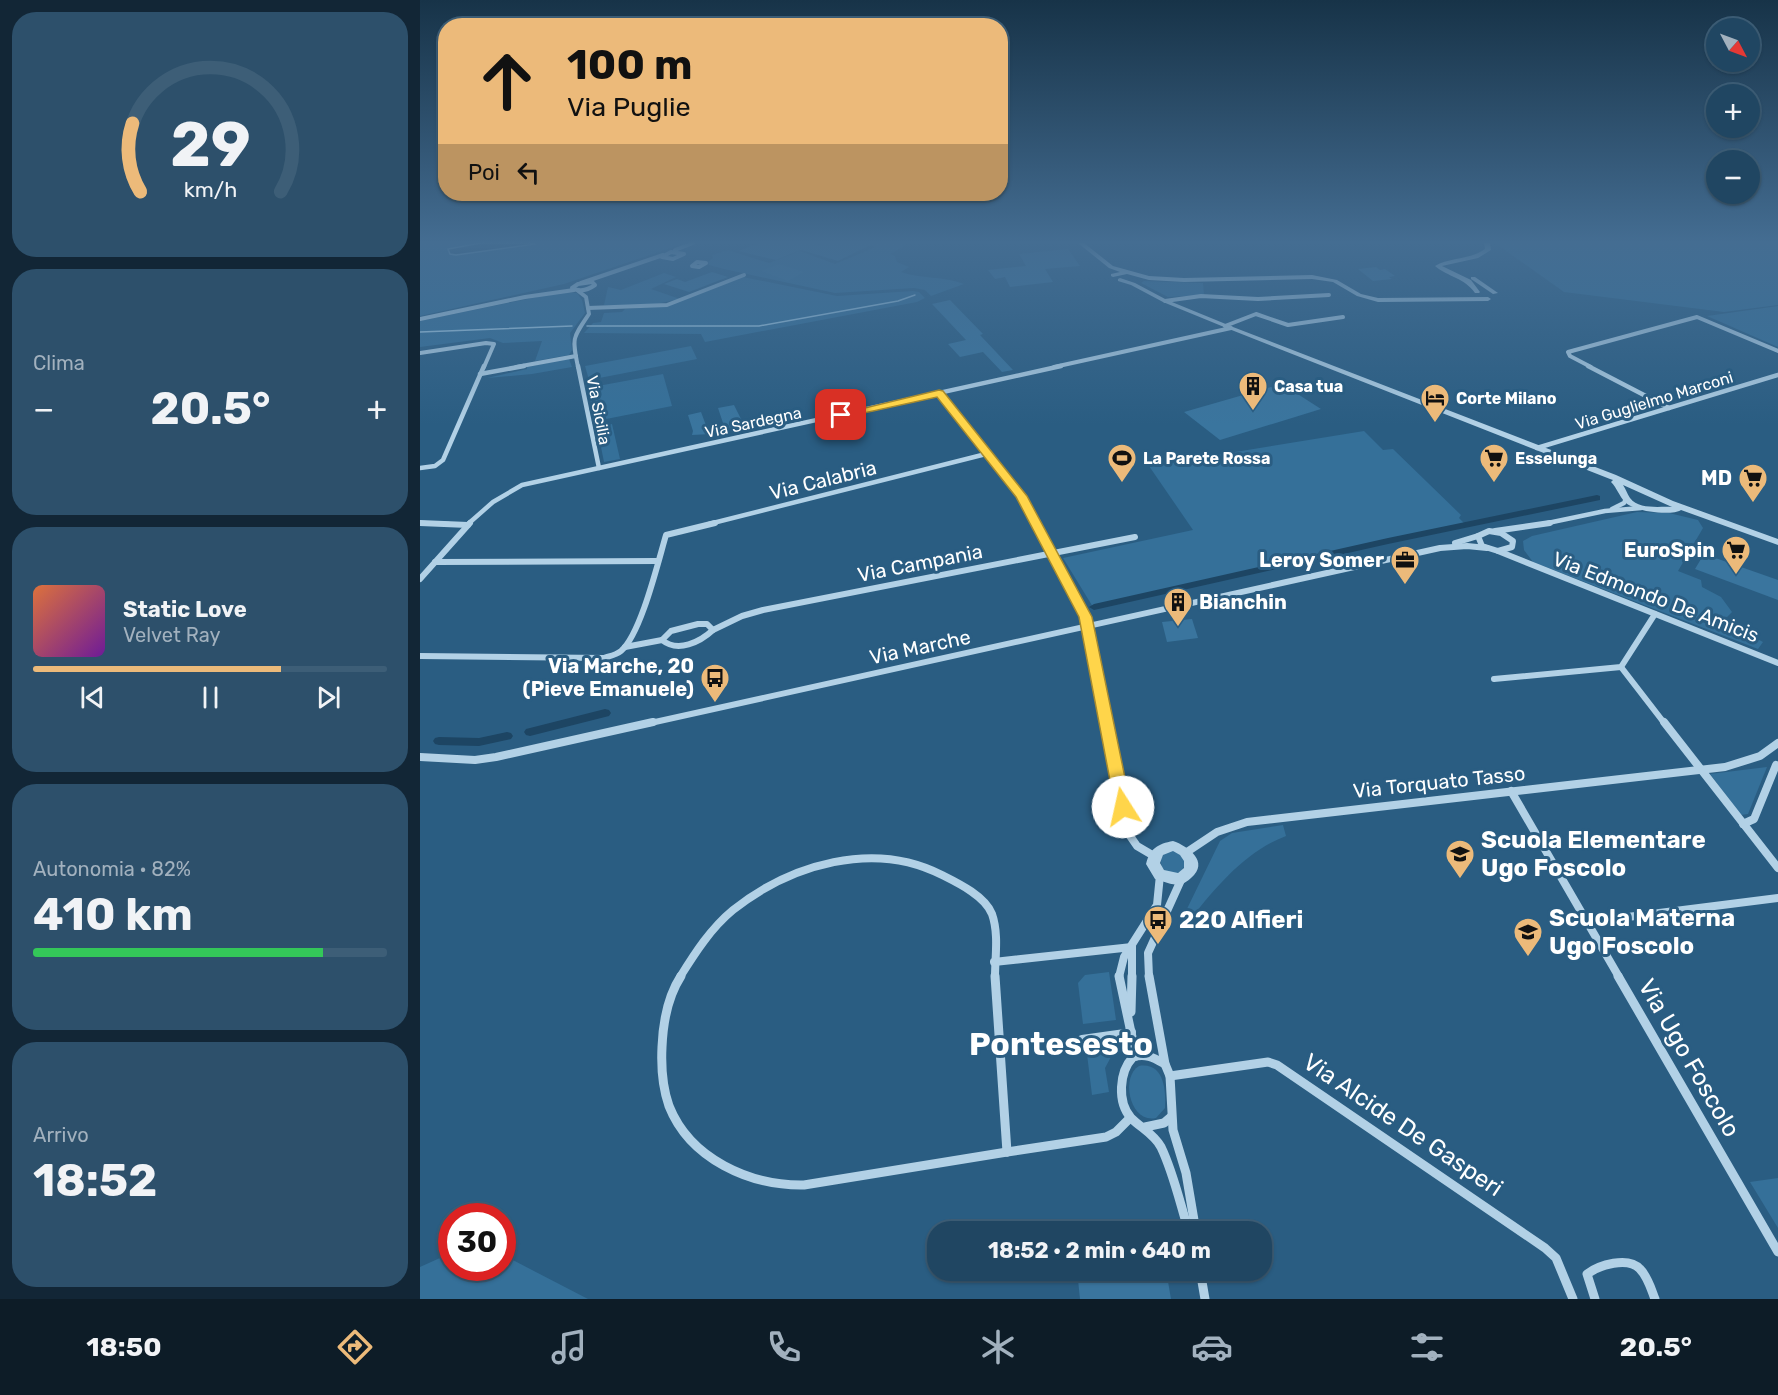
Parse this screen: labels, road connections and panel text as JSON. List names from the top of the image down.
{
  "streets": {
    "street": [
      "Via Guglielmo Marconi",
      "Via Sicilia",
      "Via Sardegna",
      "Via Calabria",
      "Via Campania",
      "Via Edmondo De Amicis",
      "Via Marche",
      "Via Torquato Tasso",
      "Via Ugo Foscolo",
      "Via Alcide De Gasperi"
    ]
  },
  "crossings": [
    ["Via Sicilia", "Via Sardegna"],
    ["Via Edmondo De Amicis", "Via Marche"],
    ["Via Torquato Tasso", "Via Ugo Foscolo"]
  ],
  "districts": ["Pontesesto"],
  "places": {
    "building": ["Casa tua", "Bianchin"],
    "hotel": ["Corte Milano"],
    "sports": ["La Parete Rossa"],
    "supermarket": ["Esselunga", "MD", "EuroSpin"],
    "office": ["Leroy Somer"],
    "bus stop": ["Via Marche, 20 (Pieve Emanuele)", "220 Alfieri"],
    "school or university": ["Scuola Elementare Ugo Foscolo", "Scuola Materna Ugo Foscolo"]
  },
  "north": "bottom right",
  "page": {
    "map_buttons": ["+", "−"],
    "turn": ["100 m", "Via Puglie"],
    "then": "Poi",
    "tile": [
      "Clima",
      ["Autonomia · 82%", "410 km"],
      ["Arrivo", "18:52"]
    ],
    "heat": ["−", "20.5°", "+"],
    "song": ["Static Love", "Velvet Ray"],
    "limit": "30",
    "trip": "18:52 · 2 min · 640 m",
    "tabs": ["18:50", "20.5°"],
    "gauge": ["29", "km/h"]
  }
}
